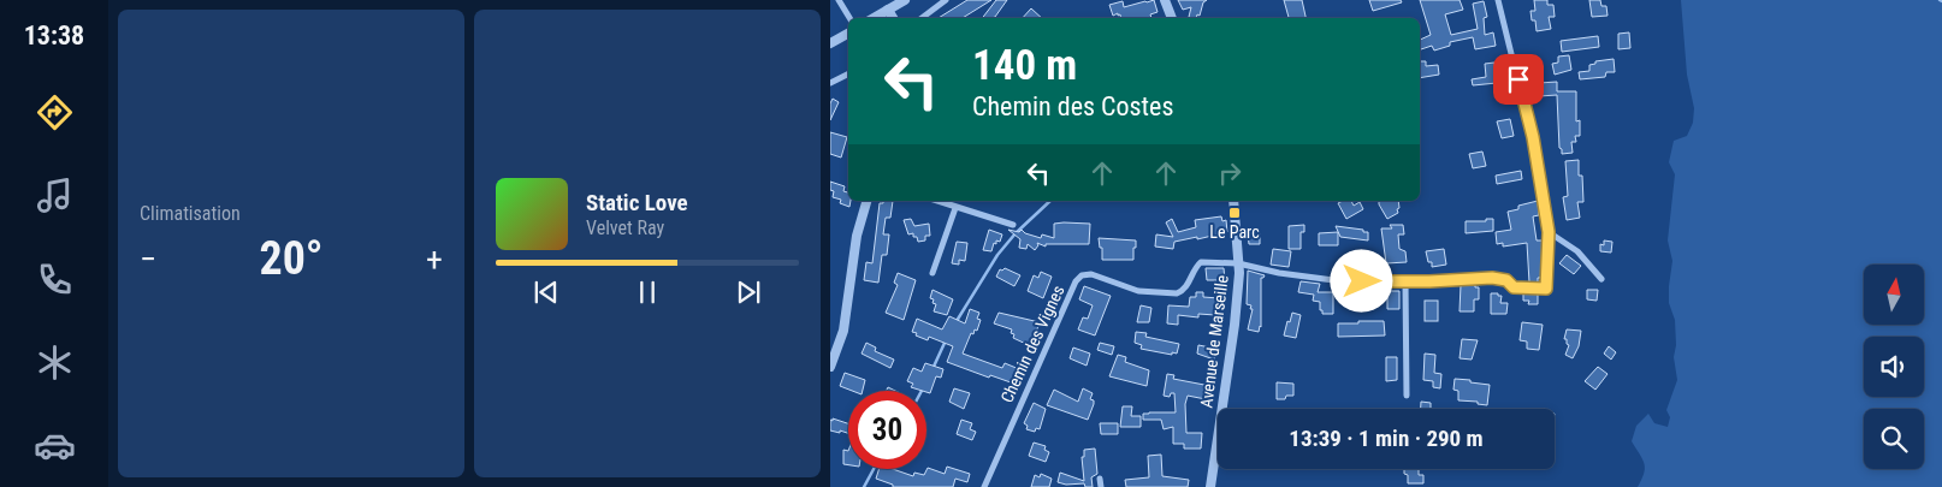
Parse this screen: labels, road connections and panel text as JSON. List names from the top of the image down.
{
  "streets": {
    "street": ["Avenue de Marseille", "Chemin des Vignes"]
  },
  "crossings": [
    ["Avenue de Marseille", "Chemin des Vignes"]
  ],
  "places": {
    "transit": ["Le Parc"]
  },
  "north": "top",
  "page": {
    "tabs": "13:38",
    "tile": "Climatisation",
    "turn": ["140 m", "Chemin des Costes"],
    "song": ["Static Love", "Velvet Ray"],
    "heat": ["−", "20°", "+"],
    "limit": "30",
    "trip": "13:39 · 1 min · 290 m"
  }
}
